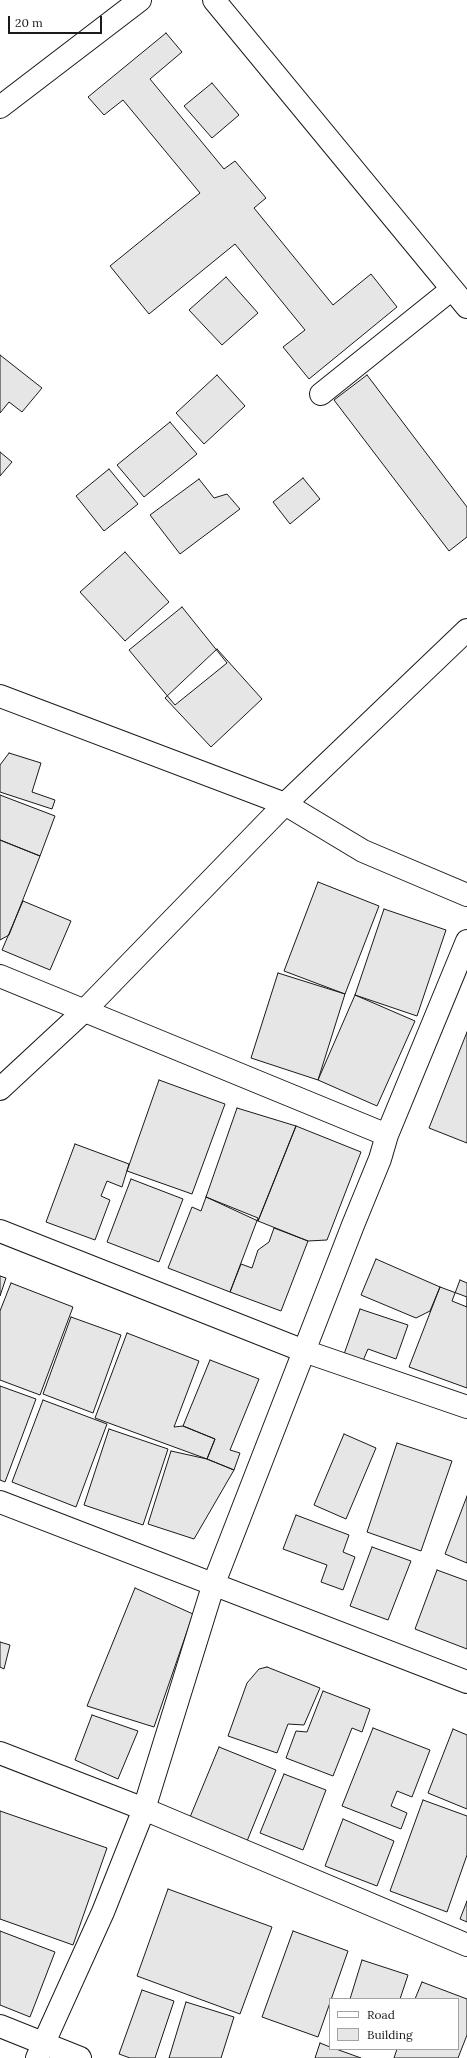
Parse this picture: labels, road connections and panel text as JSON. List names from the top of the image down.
{
  "legend": ["Road", "Building"],
  "scale_bar": "20 m"
}
